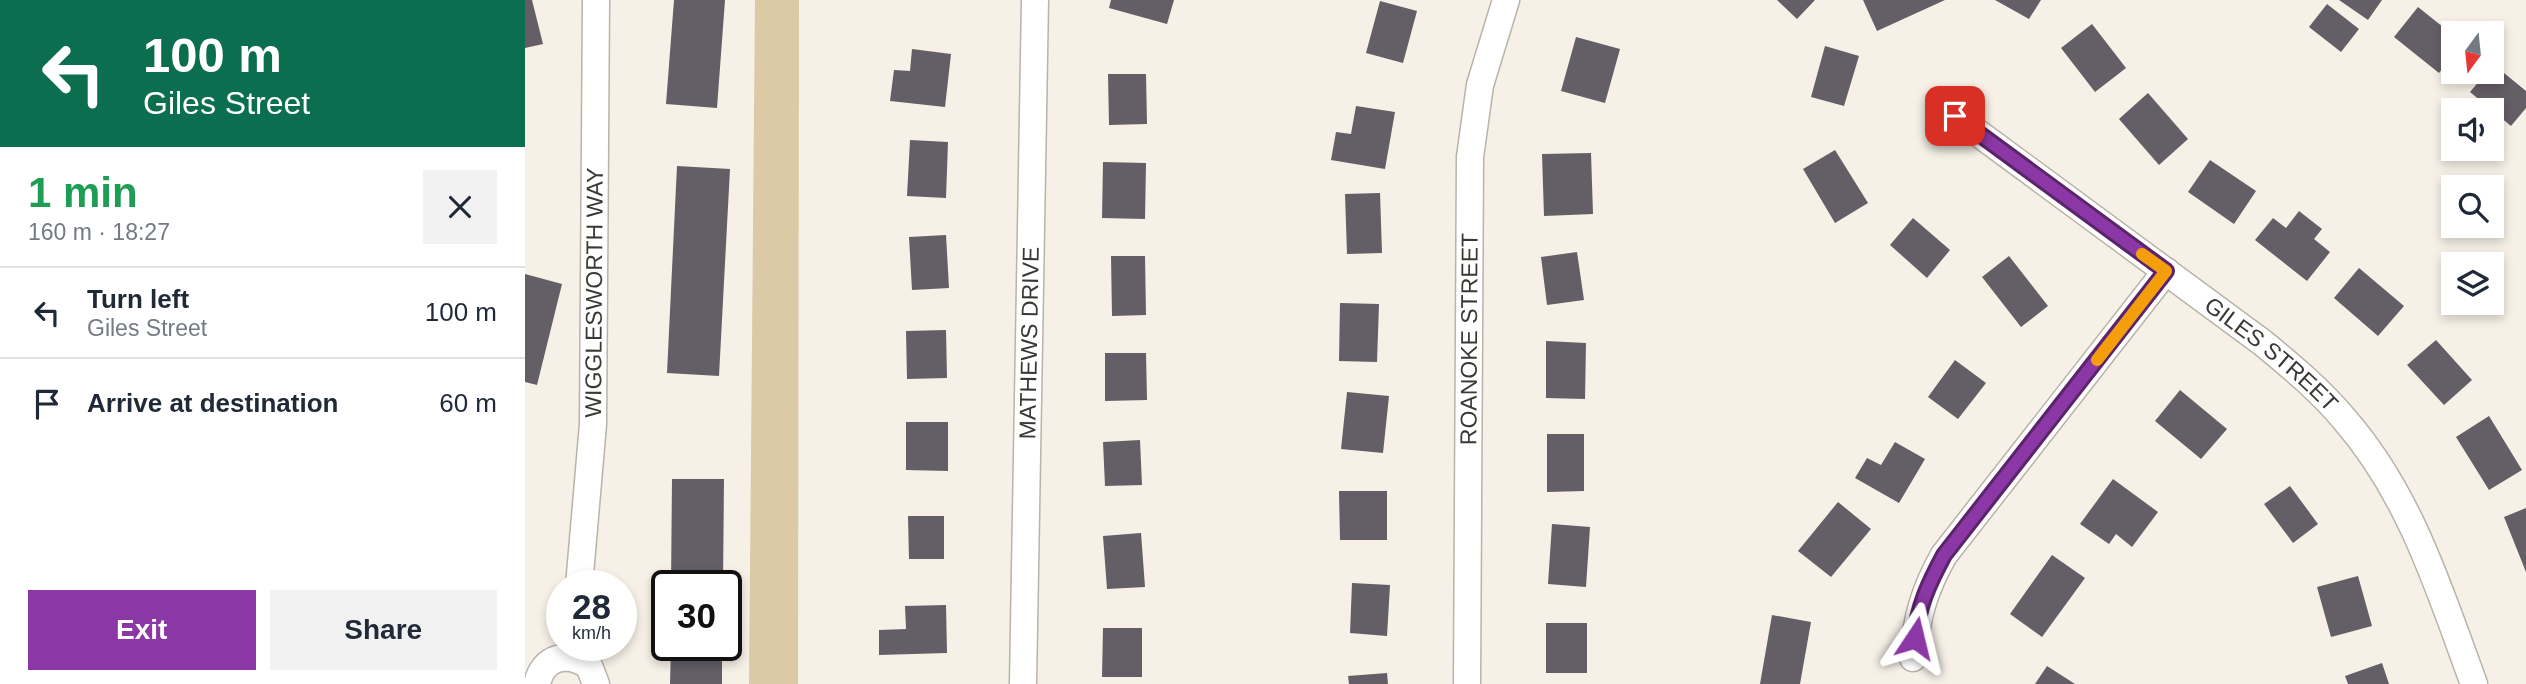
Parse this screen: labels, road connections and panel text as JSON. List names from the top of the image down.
{
  "streets": {
    "street": [
      "WIGGLESWORTH WAY",
      "ROANOKE STREET",
      "MATHEWS DRIVE",
      "GILES STREET"
    ]
  },
  "north": "bottom",
  "page": {
    "turn": ["100 m", "Giles Street"],
    "heading": ["1 min", "160 m · 18:27"],
    "list": [
      {
        "name": "Turn left",
        "note": "Giles Street",
        "value": "100 m"
      },
      {
        "name": "Arrive at destination",
        "value": "60 m"
      }
    ],
    "speed": "28 km/h",
    "limit": "30",
    "buttons": ["Exit", "Share"]
  }
}
